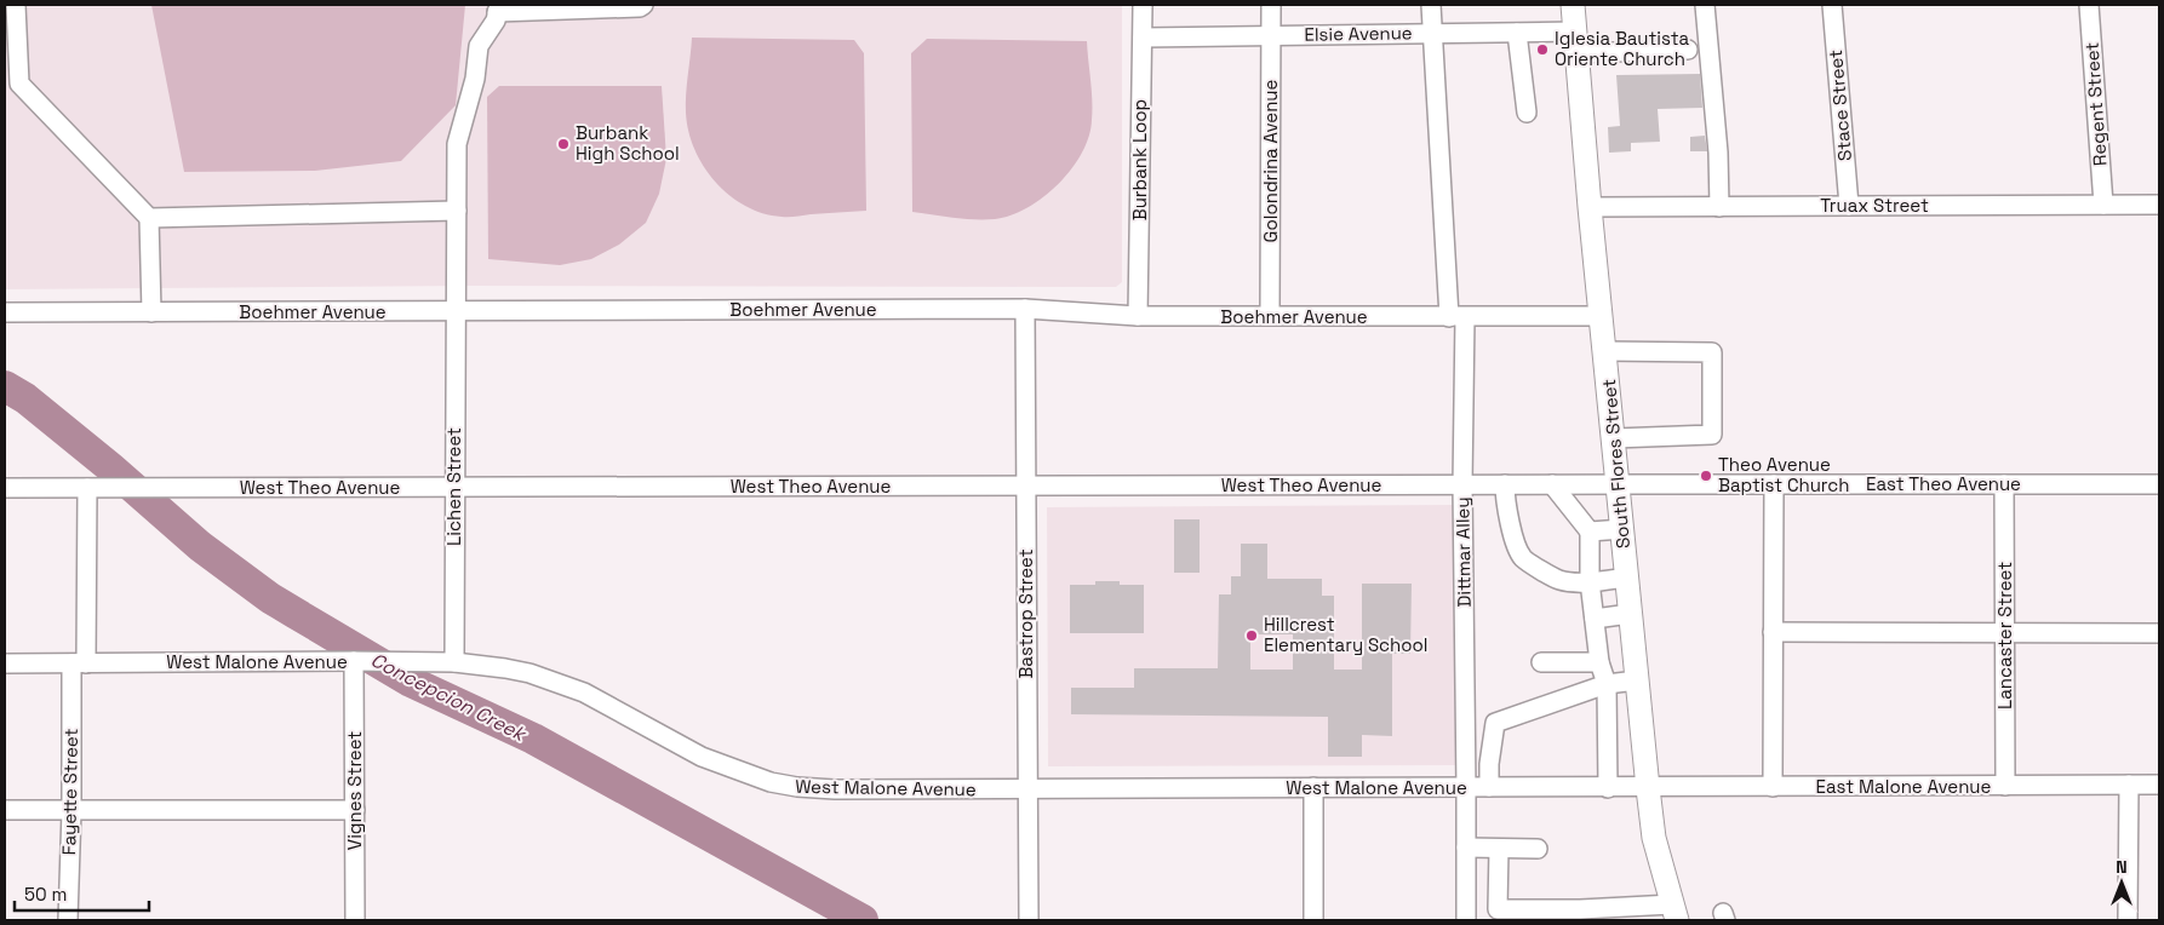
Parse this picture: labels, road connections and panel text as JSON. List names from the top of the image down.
{
  "streets": {
    "main road": ["South Flores Street"],
    "street": [
      "Elsie Avenue",
      "Regent Street",
      "Stace Street",
      "Burbank Loop",
      "Golondrina Avenue",
      "Truax Street",
      "Boehmer Avenue",
      "East Theo Avenue",
      "West Theo Avenue",
      "Lichen Street",
      "Dittmar Alley",
      "Bastrop Street",
      "Lancaster Street",
      "West Malone Avenue",
      "East Malone Avenue",
      "Vignes Street",
      "Fayette Street"
    ]
  },
  "crossings": [
    ["Elsie Avenue", "Burbank Loop"],
    ["Elsie Avenue", "Golondrina Avenue"],
    ["Elsie Avenue", "South Flores Street"],
    ["Elsie Avenue", "Dittmar Alley"],
    ["Regent Street", "Truax Street"],
    ["Stace Street", "Truax Street"],
    ["Burbank Loop", "Boehmer Avenue"],
    ["Golondrina Avenue", "Boehmer Avenue"],
    ["Truax Street", "South Flores Street"],
    ["Boehmer Avenue", "South Flores Street"],
    ["Boehmer Avenue", "Lichen Street"],
    ["Boehmer Avenue", "Dittmar Alley"],
    ["Boehmer Avenue", "Bastrop Street"],
    ["South Flores Street", "East Theo Avenue"],
    ["South Flores Street", "West Theo Avenue"],
    ["South Flores Street", "West Malone Avenue"],
    ["South Flores Street", "East Malone Avenue"],
    ["East Theo Avenue", "West Theo Avenue"],
    ["East Theo Avenue", "Lancaster Street"],
    ["West Theo Avenue", "Lichen Street"],
    ["West Theo Avenue", "Dittmar Alley"],
    ["West Theo Avenue", "Bastrop Street"],
    ["West Theo Avenue", "Fayette Street"],
    ["Lichen Street", "West Malone Avenue"],
    ["Dittmar Alley", "West Malone Avenue"],
    ["Bastrop Street", "West Malone Avenue"],
    ["Lancaster Street", "East Malone Avenue"],
    ["West Malone Avenue", "East Malone Avenue"],
    ["West Malone Avenue", "Vignes Street"],
    ["West Malone Avenue", "Fayette Street"]
  ],
  "water": ["Concepcion Creek"],
  "places": [
    "Iglesia Bautista Oriente Church",
    "Burbank High School",
    "Theo Avenue Baptist Church",
    "Hillcrest Elementary School"
  ],
  "scale_bar": "50 m",
  "north": "top"
}
